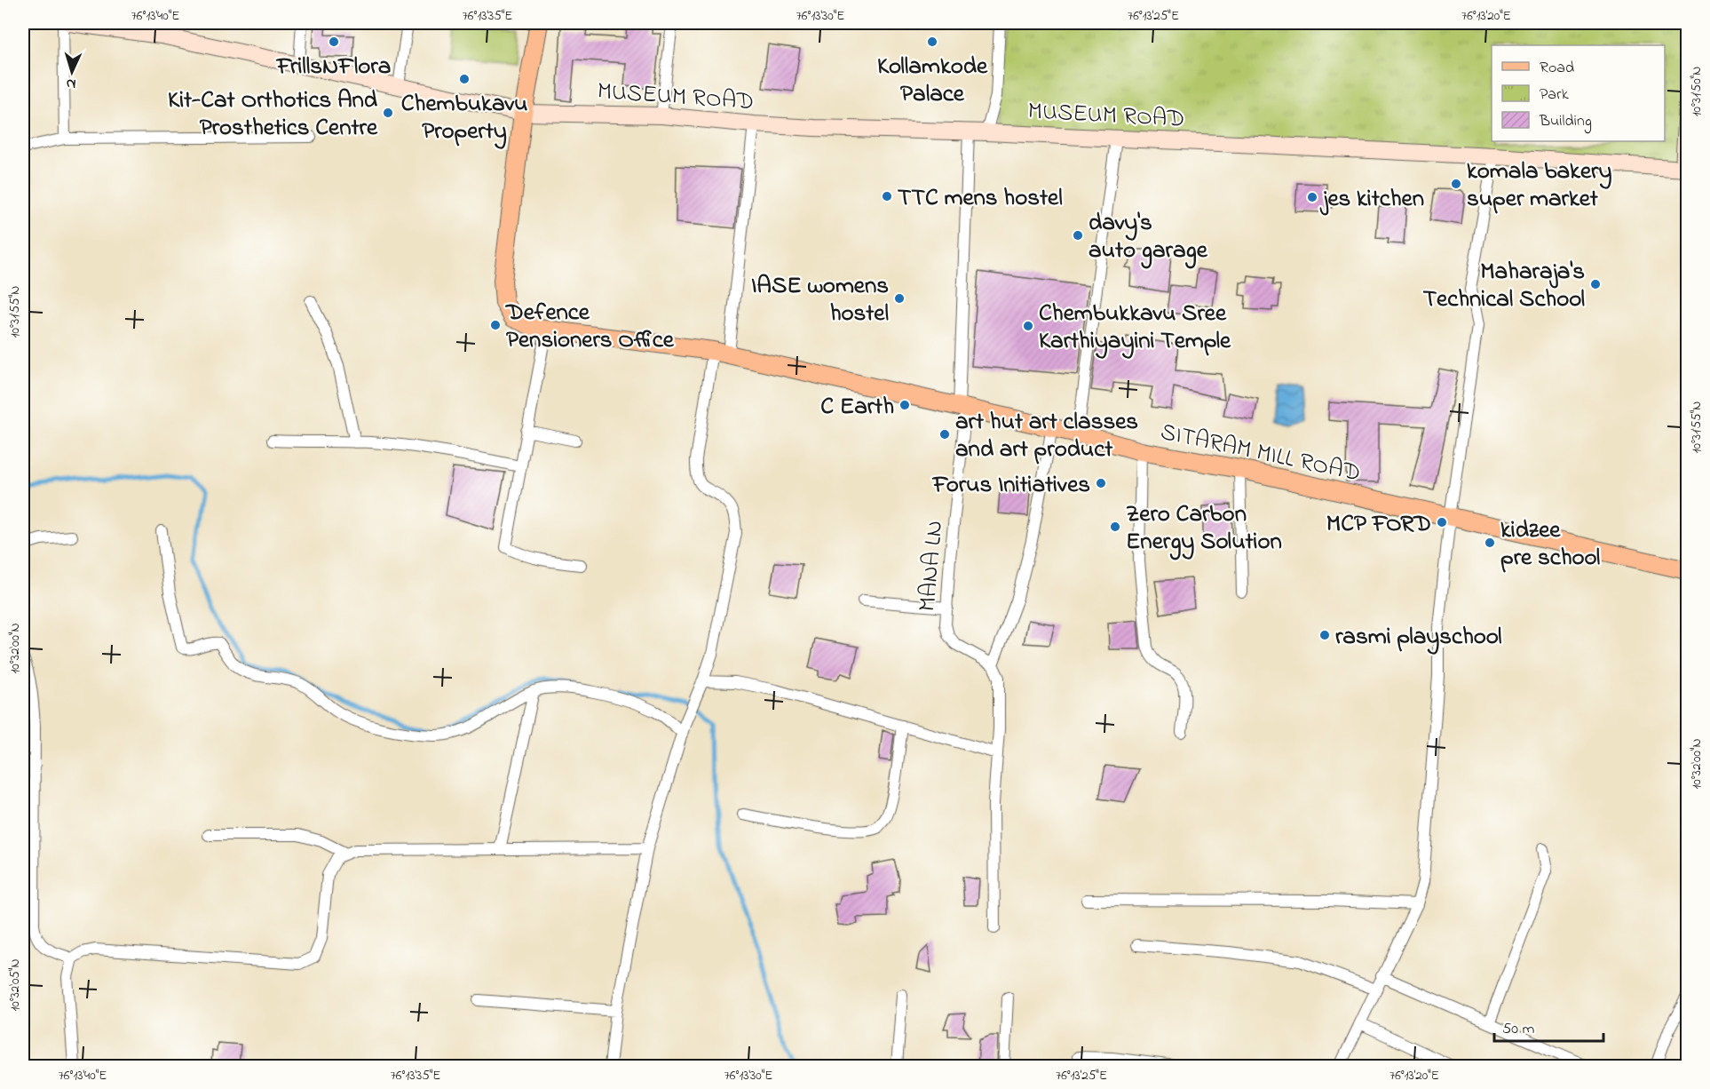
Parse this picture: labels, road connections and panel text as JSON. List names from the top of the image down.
{
  "streets": {
    "main road": ["MUSEUM ROAD", "SITARAM MILL ROAD"],
    "street": ["MANA LN"]
  },
  "crossings": [
    ["MUSEUM ROAD", "SITARAM MILL ROAD"],
    ["MUSEUM ROAD", "MANA LN"],
    ["SITARAM MILL ROAD", "MANA LN"]
  ],
  "places": [
    "FrillsNFlora",
    "Kollamkode Palace",
    "Chembukavu Property",
    "Kit-Cat Orthotics And Prosthetics Centre",
    "komala bakery super market",
    "TTC mens hostel",
    "jes kitchen",
    "davy's auto garage",
    "Maharaja's Technical School",
    "IASE womens hostel",
    "Defence Pensioners Office",
    "Chembukkavu Sree Karthiyayini Temple",
    "C Earth",
    "art hut art classes and art product",
    "Forus Initiatives",
    "MCP FORD",
    "Zero Carbon Energy Solution",
    "kidzee pre school",
    "rasmi playschool"
  ],
  "legend": ["Road", "Park", "Building"],
  "scale_bar": "50 m",
  "north": "bottom",
  "coordinates": [
    "76°13'40\"E",
    "76°13'35\"E",
    "76°13'30\"E",
    "76°13'25\"E",
    "76°13'20\"E",
    "10°31'50\"N",
    "10°31'55\"N",
    "10°32'00\"N",
    "10°32'05\"N"
  ]
}
